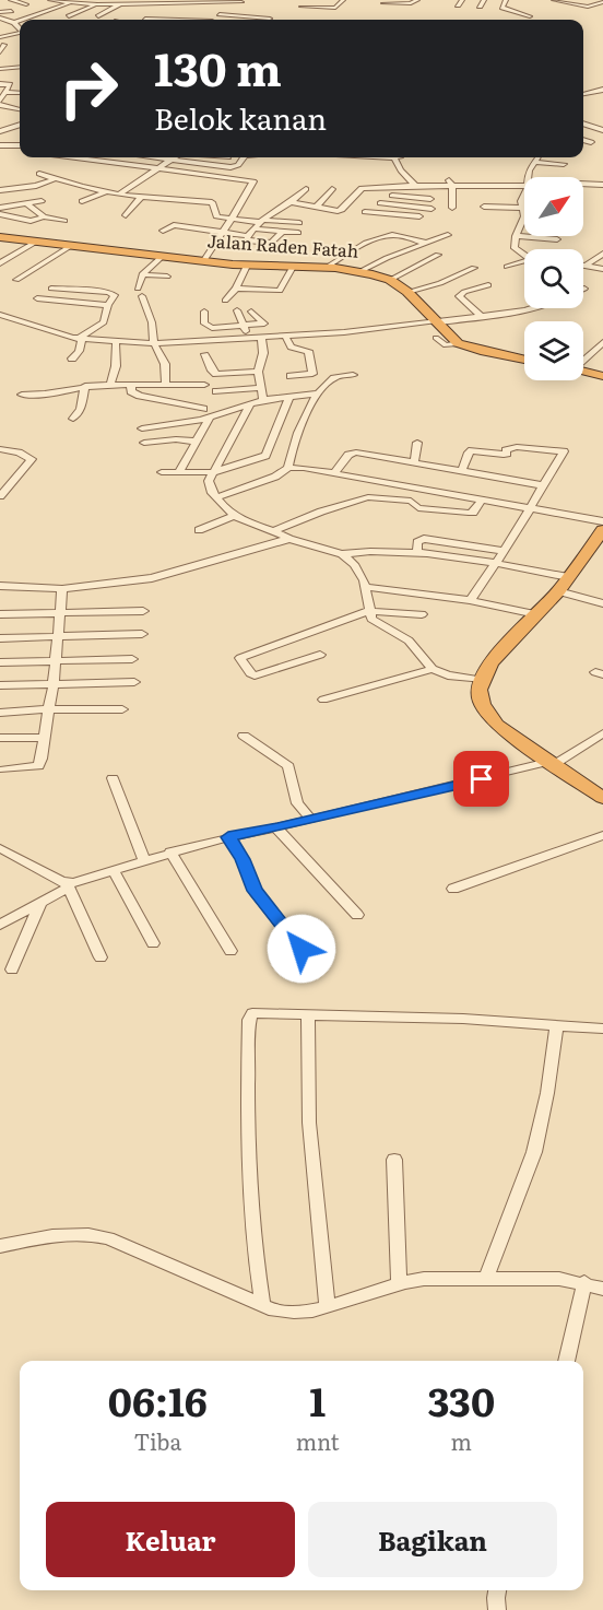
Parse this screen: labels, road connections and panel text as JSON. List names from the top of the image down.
{
  "streets": {
    "highway": ["Jalan Raden Fatah"]
  },
  "north": "top right",
  "page": {
    "turn": ["130 m", "Belok kanan"],
    "eta": [
      "06:16",
      "Tiba",
      "1",
      "mnt",
      "330",
      "m"
    ],
    "buttons": ["Keluar", "Bagikan"]
  }
}
